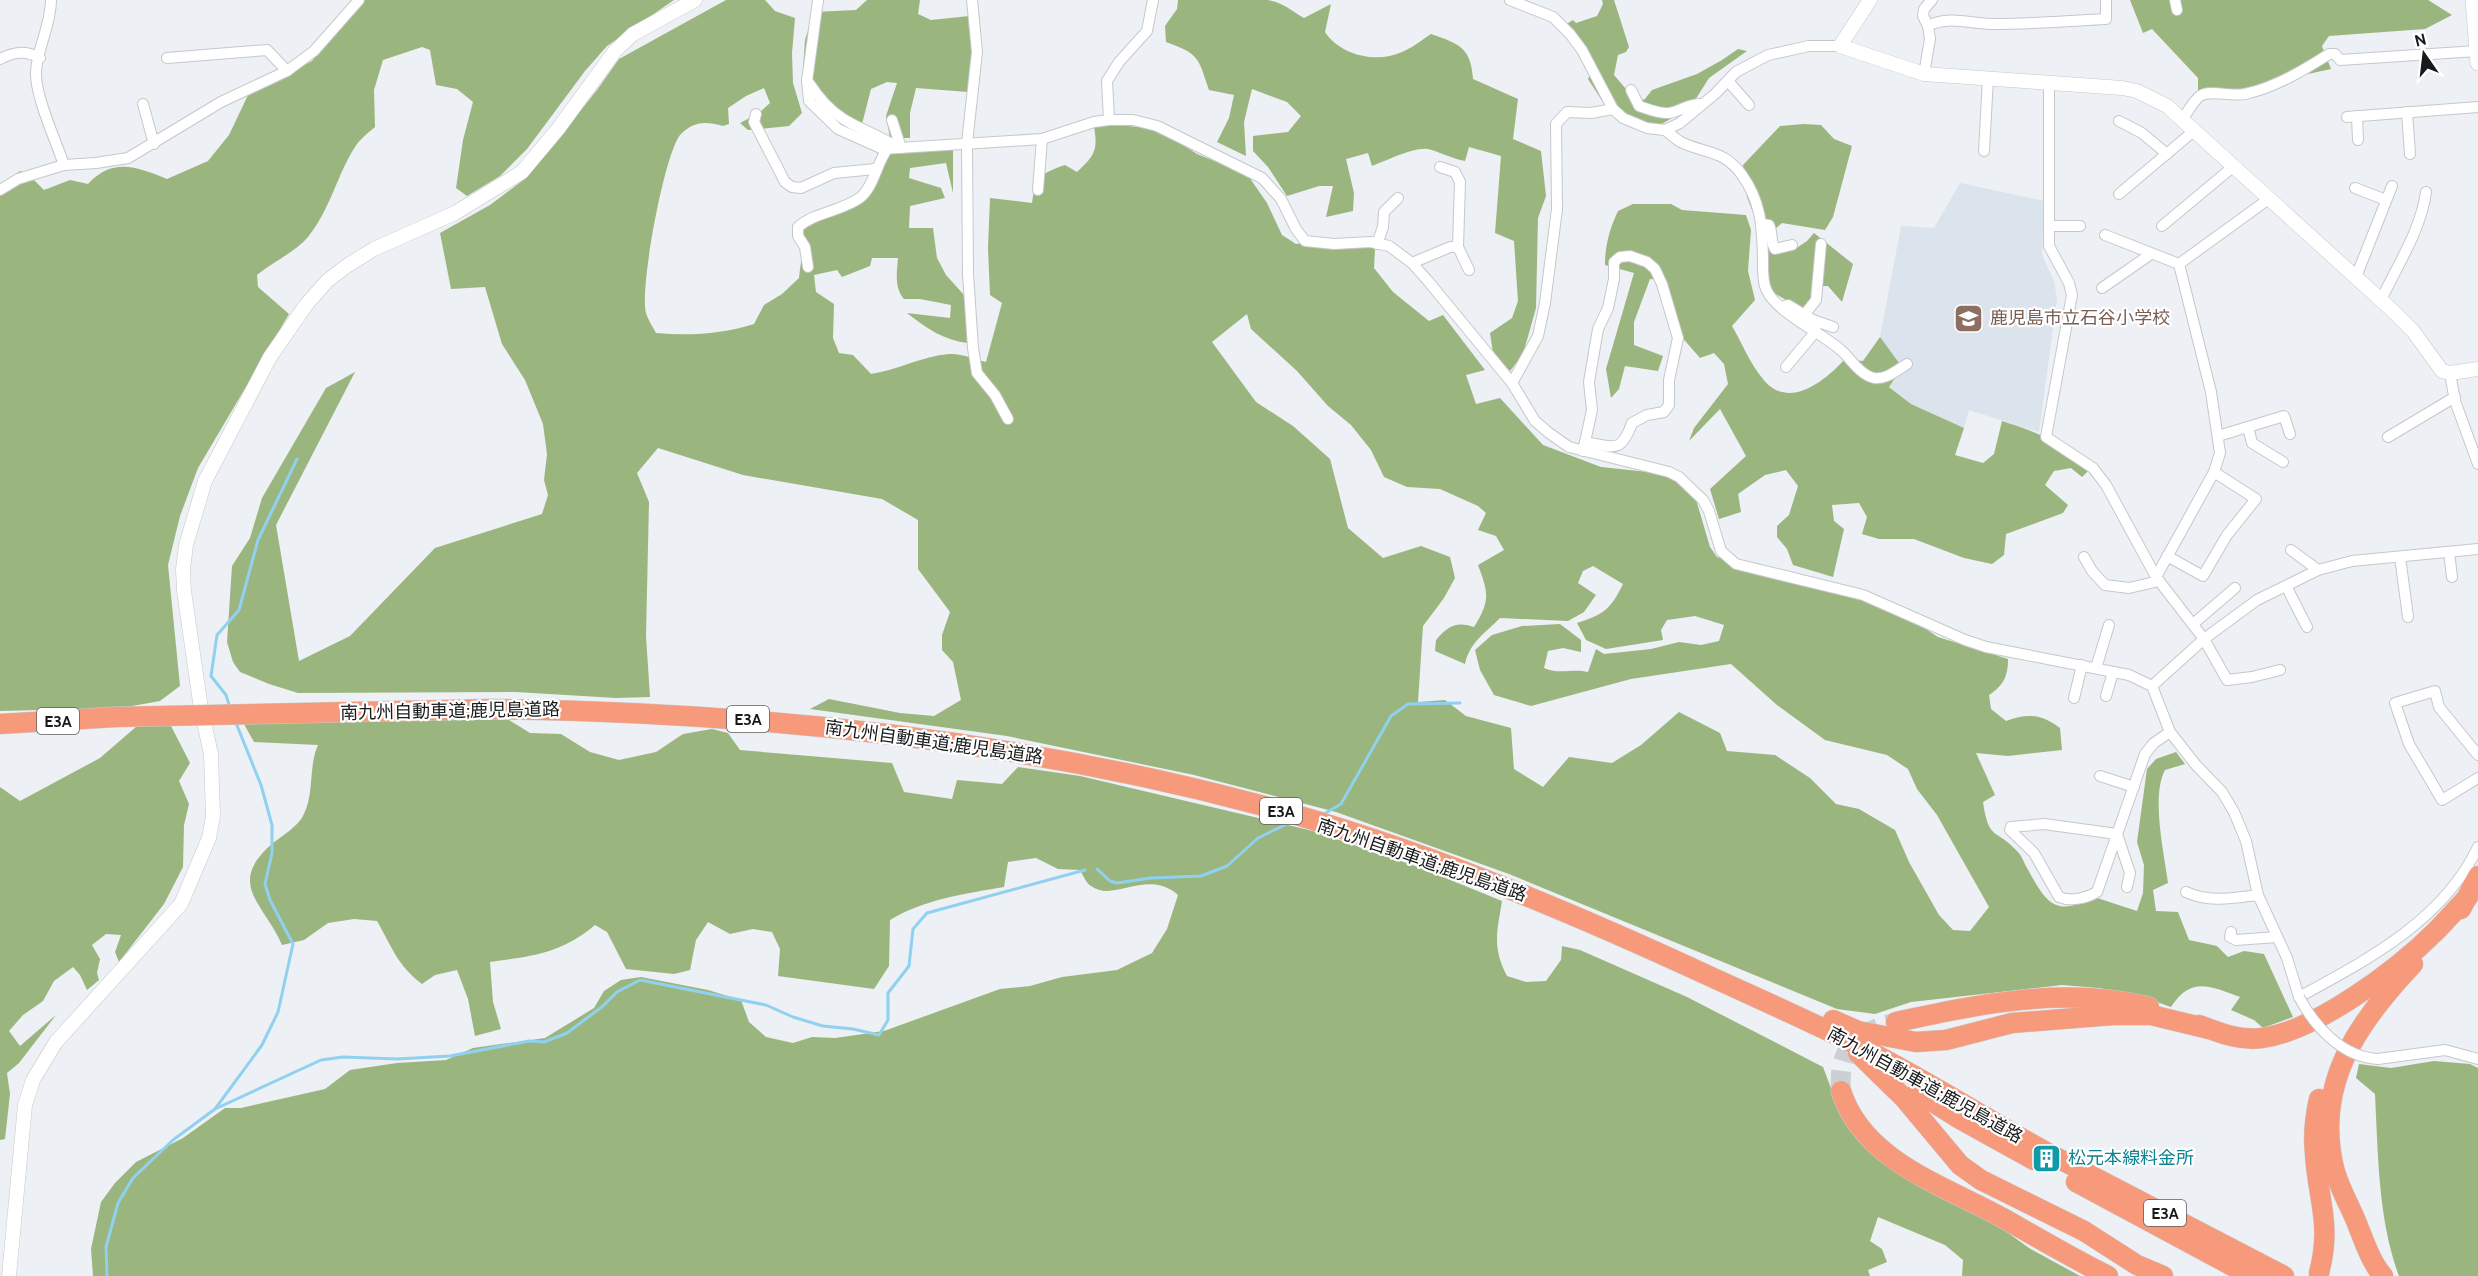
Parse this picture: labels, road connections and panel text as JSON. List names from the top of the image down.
{
  "streets": {
    "highway": ["南九州自動車道;鹿児島道路", "E3A"]
  },
  "places": {
    "school or university": ["鹿児島市立石谷小学校"],
    "building": ["松元本線料金所"]
  },
  "north": "top"
}
